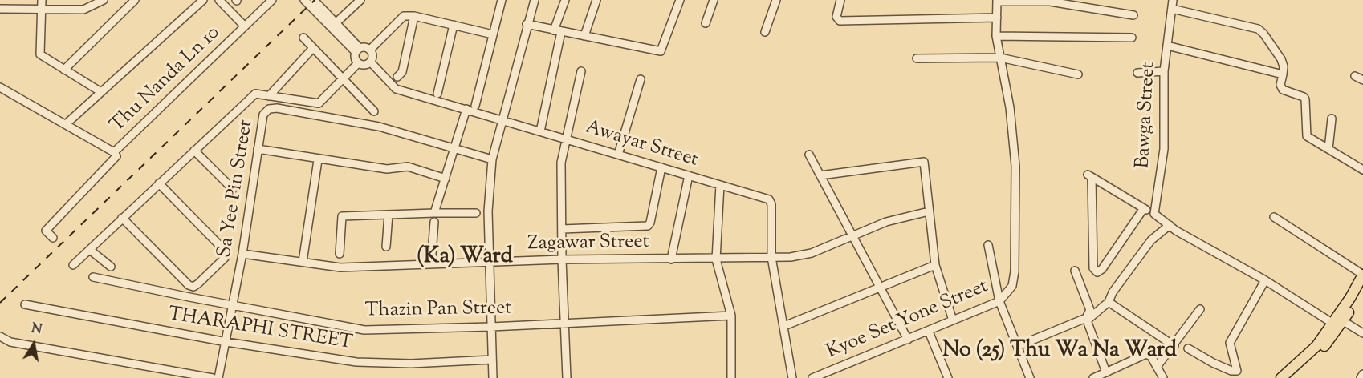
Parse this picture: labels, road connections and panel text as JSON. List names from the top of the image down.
{
  "streets": {
    "street": [
      "Thu Nanda Ln 10",
      "Bawga Street",
      "Awayar Street",
      "Sa Yee Pin Street",
      "Zagawar Street",
      "Thazin Pan Street",
      "Kyoe Set Yone Street",
      "THARAPHI STREET"
    ]
  },
  "crossings": [
    ["Awayar Street", "Zagawar Street"],
    ["Sa Yee Pin Street", "Zagawar Street"],
    ["Sa Yee Pin Street", "Thazin Pan Street"],
    ["Sa Yee Pin Street", "THARAPHI STREET"]
  ],
  "districts": ["(Ka) Ward", "No (25) Thu Wa Na Ward"],
  "north": "top"
}
